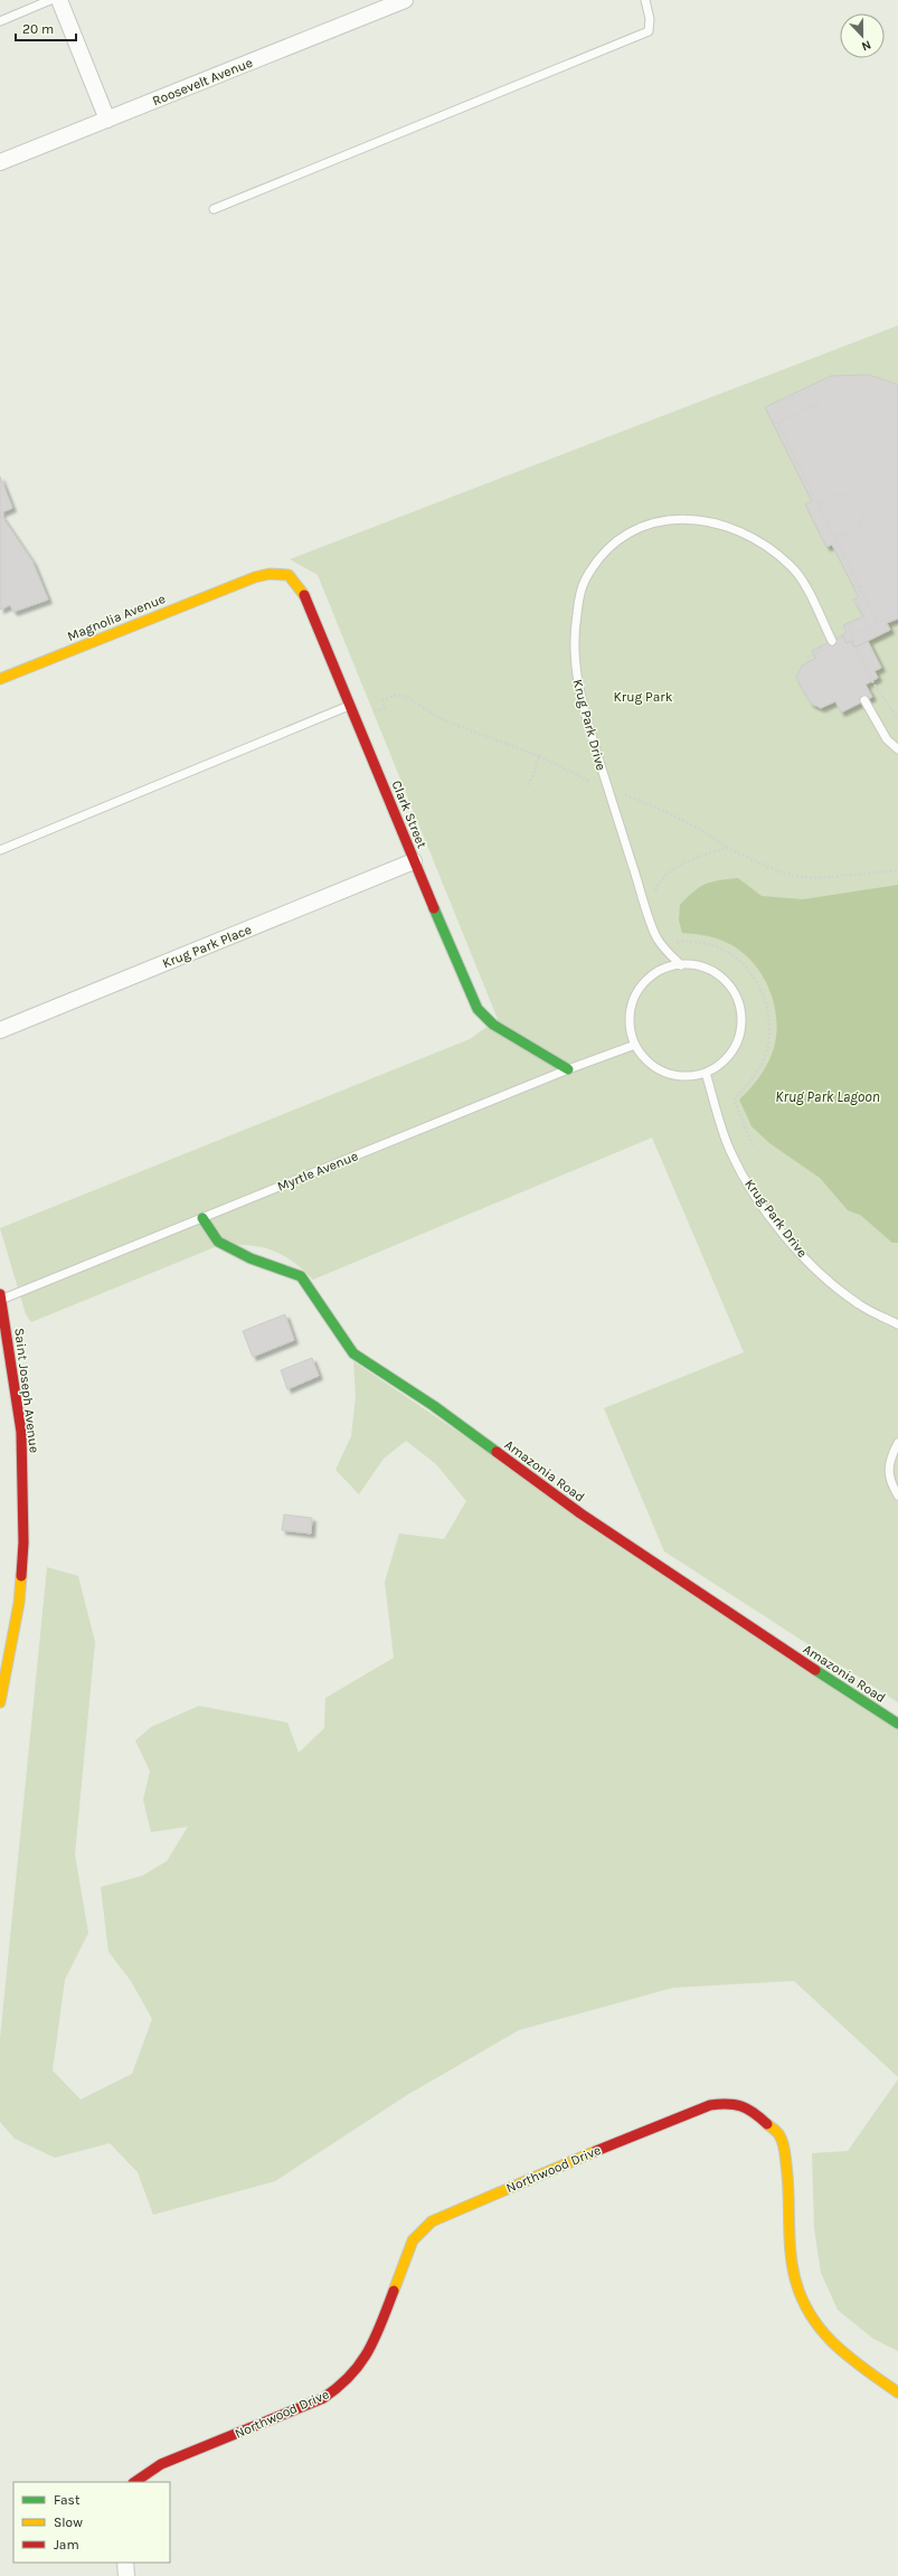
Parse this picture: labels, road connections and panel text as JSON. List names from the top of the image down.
{
  "streets": {
    "street": [
      "Roosevelt Avenue",
      "Magnolia Avenue",
      "Clark Street",
      "Krug Park Place",
      "Saint Joseph Avenue",
      "Amazonia Road",
      "Northwood Drive"
    ],
    "lane": ["Krug Park Drive", "Myrtle Avenue"]
  },
  "crossings": [
    ["Magnolia Avenue", "Clark Street"],
    ["Krug Park Drive", "Myrtle Avenue"],
    ["Clark Street", "Krug Park Place"],
    ["Clark Street", "Myrtle Avenue"],
    ["Myrtle Avenue", "Saint Joseph Avenue"],
    ["Myrtle Avenue", "Amazonia Road"]
  ],
  "water": ["Krug Park Lagoon"],
  "parks": ["Krug Park"],
  "legend": ["Fast", "Slow", "Jam"],
  "scale_bar": "20 m",
  "north": "bottom"
}
